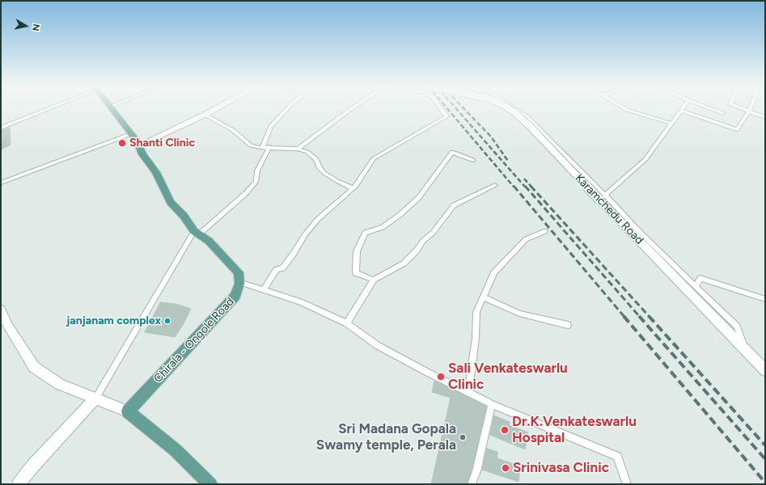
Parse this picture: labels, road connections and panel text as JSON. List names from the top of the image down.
{
  "streets": {
    "main road": ["Chirala - Ongole Road"],
    "street": ["Karamchedu Road"]
  },
  "places": [
    "Shanti Clinic",
    "janjanam complex",
    "Sali Venkateswarlu Clinic",
    "Dr.K.Venkateswarlu Hospital",
    "Sri Madana Gopala Swamy temple, Perala",
    "Srinivasa Clinic"
  ],
  "north": "right"
}
